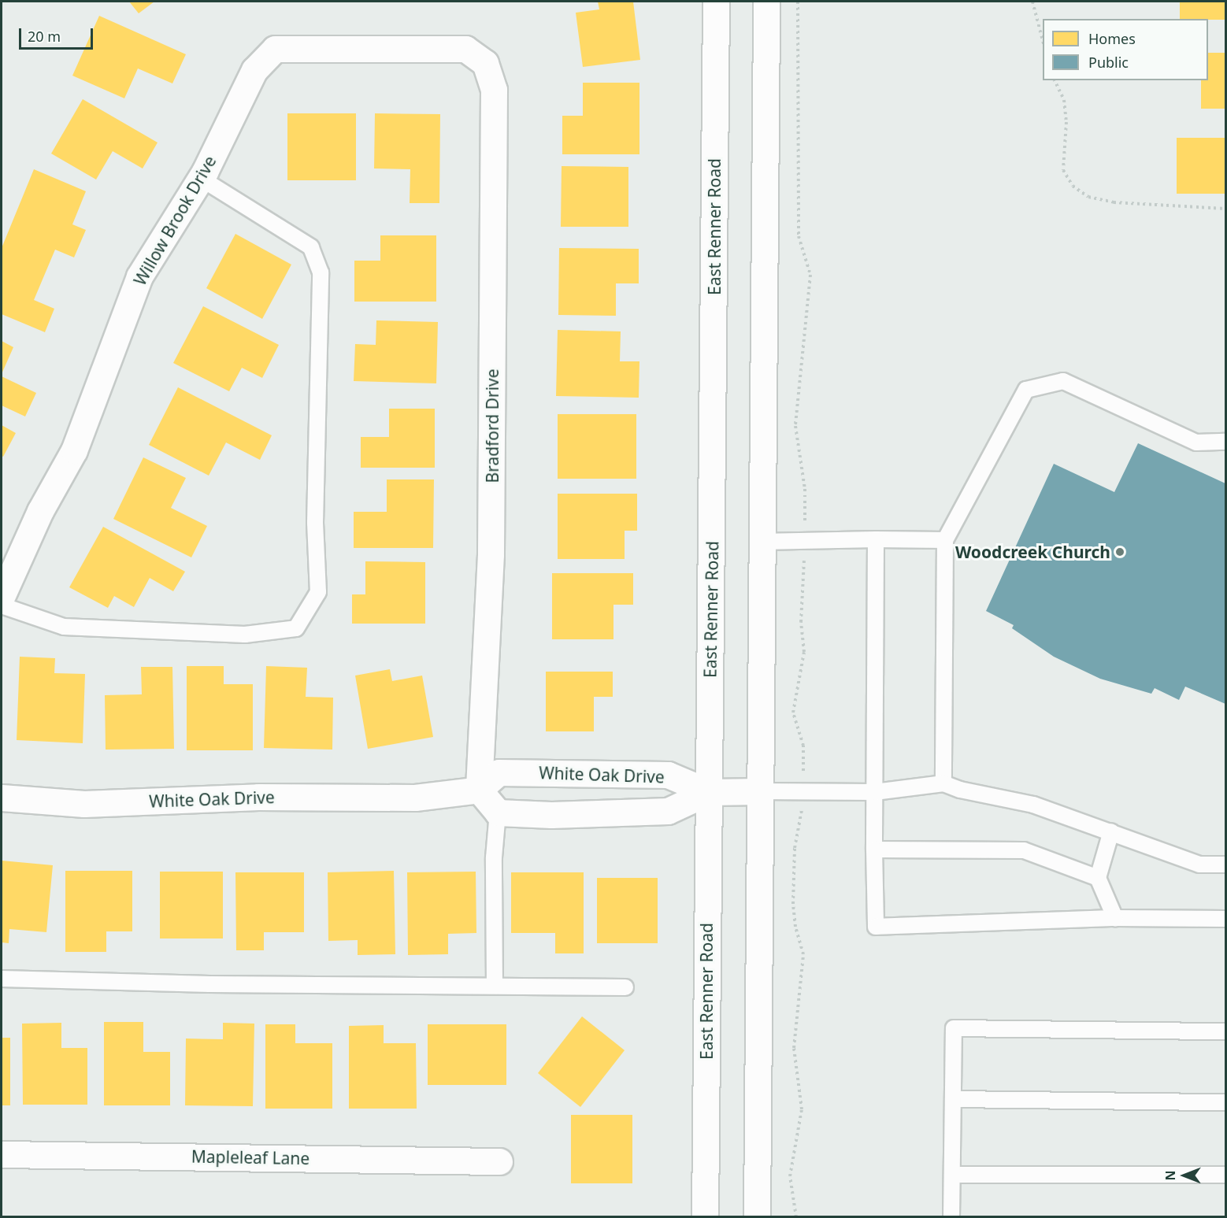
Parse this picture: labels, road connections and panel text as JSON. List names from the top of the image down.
{
  "streets": {
    "street": [
      "Willow Brook Drive",
      "East Renner Road",
      "Bradford Drive",
      "White Oak Drive",
      "Mapleleaf Lane"
    ]
  },
  "crossings": [
    ["Willow Brook Drive", "Bradford Drive"],
    ["East Renner Road", "White Oak Drive"],
    ["Bradford Drive", "White Oak Drive"]
  ],
  "places": ["Woodcreek Church"],
  "legend": ["Homes", "Public"],
  "scale_bar": "20 m",
  "north": "left"
}
